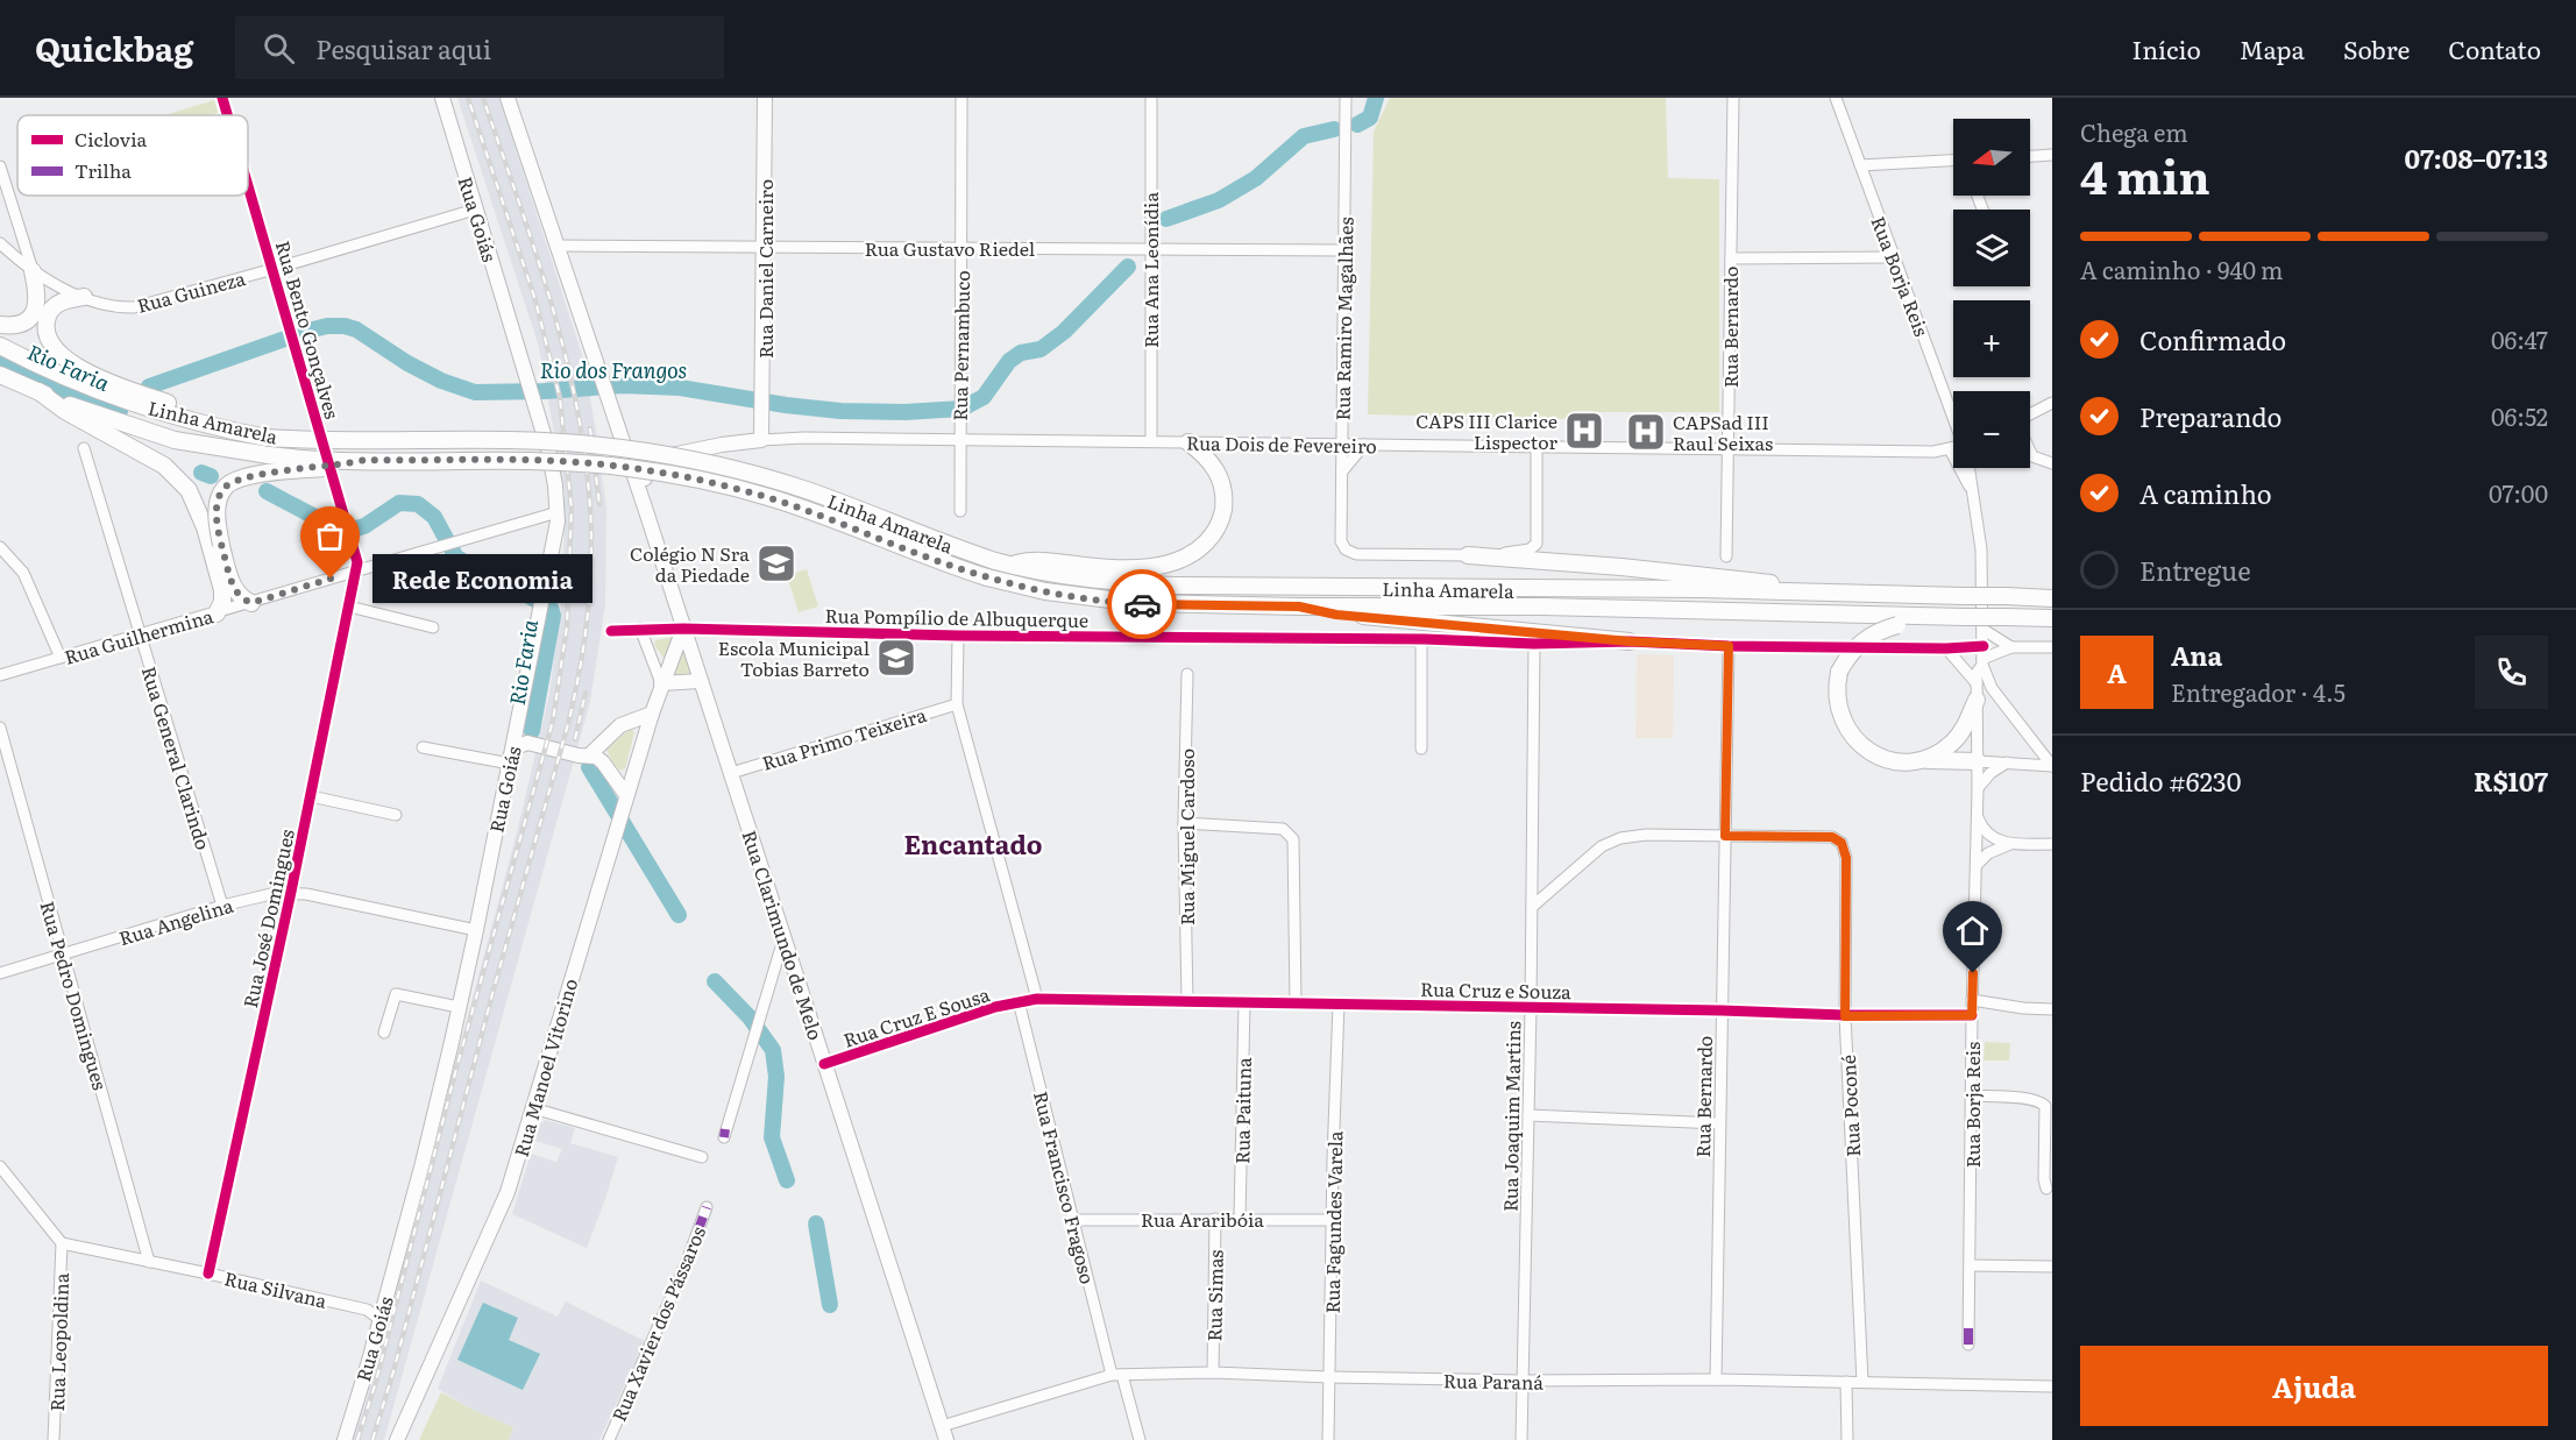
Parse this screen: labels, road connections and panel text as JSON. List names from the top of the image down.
{
  "streets": {
    "highway": ["Linha Amarela"],
    "main road": [
      "Rua Goiás",
      "Rua Daniel Carneiro",
      "Rua Dois de Fevereiro",
      "Rua Clarimundo de Melo",
      "Rua Manoel Vitorino"
    ],
    "street": [
      "Rua Gustavo Riedel",
      "Rua Ana Leonídia",
      "Rua Borja Reis",
      "Rua Guineza",
      "Rua Ramiro Magalhães",
      "Rua Bernardo",
      "Rua Bento Gonçalves",
      "Rua Pernambuco",
      "Rua Pompílio de Albuquerque",
      "Rua Guilhermina",
      "Rua Primo Teixeira",
      "Rua General Clarindo",
      "Rua Miguel Cardoso",
      "Rua José Domingues",
      "Rua Angelina",
      "Rua Cruz e Souza",
      "Rua Pedro Domingues",
      "Rua Cruz E Sousa",
      "Rua Poconé",
      "Rua Paituna",
      "Rua Joaquim Martins",
      "Rua Francisco Fragoso",
      "Rua Araribóia",
      "Rua Fagundes Varela",
      "Rua Silvana",
      "Rua Simas",
      "Rua Xavier dos Pássaros",
      "Rua Leopoldina",
      "Rua Paraná"
    ]
  },
  "crossings": [
    ["Rua Goiás", "Rua Guineza"],
    ["Rua Goiás", "Rua Guilhermina"],
    ["Rua Goiás", "Rua Angelina"],
    ["Rua Goiás", "Rua Silvana"],
    ["Rua Gustavo Riedel", "Rua Daniel Carneiro"],
    ["Rua Gustavo Riedel", "Rua Ana Leonídia"],
    ["Rua Gustavo Riedel", "Rua Ramiro Magalhães"],
    ["Rua Gustavo Riedel", "Rua Pernambuco"],
    ["Rua Daniel Carneiro", "Rua Dois de Fevereiro"],
    ["Rua Ana Leonídia", "Rua Dois de Fevereiro"],
    ["Rua Borja Reis", "Rua Dois de Fevereiro"],
    ["Rua Borja Reis", "Rua Pompílio de Albuquerque"],
    ["Rua Borja Reis", "Rua Cruz e Souza"],
    ["Rua Guineza", "Rua Bento Gonçalves"],
    ["Rua Ramiro Magalhães", "Rua Dois de Fevereiro"],
    ["Rua Bernardo", "Rua Dois de Fevereiro"],
    ["Rua Bernardo", "Rua Pompílio de Albuquerque"],
    ["Rua Bernardo", "Rua Cruz e Souza"],
    ["Rua Bernardo", "Rua Poconé"],
    ["Rua Bernardo", "Rua Paraná"],
    ["Rua Bento Gonçalves", "Rua Guilhermina"],
    ["Rua Bento Gonçalves", "Rua José Domingues"],
    ["Rua Pernambuco", "Rua Dois de Fevereiro"],
    ["Rua Pompílio de Albuquerque", "Rua Clarimundo de Melo"],
    ["Rua Pompílio de Albuquerque", "Rua Manoel Vitorino"],
    ["Rua Pompílio de Albuquerque", "Rua Joaquim Martins"],
    ["Rua Guilhermina", "Rua General Clarindo"],
    ["Rua Guilhermina", "Rua José Domingues"],
    ["Rua Primo Teixeira", "Rua Clarimundo de Melo"],
    ["Rua General Clarindo", "Rua Angelina"],
    ["Rua Miguel Cardoso", "Rua Cruz e Souza"],
    ["Rua José Domingues", "Rua Angelina"],
    ["Rua José Domingues", "Rua Silvana"],
    ["Rua Angelina", "Rua Pedro Domingues"],
    ["Rua Clarimundo de Melo", "Rua Cruz E Sousa"],
    ["Rua Clarimundo de Melo", "Rua Manoel Vitorino"],
    ["Rua Clarimundo de Melo", "Rua Paraná"],
    ["Rua Cruz e Souza", "Rua Cruz E Sousa"],
    ["Rua Cruz e Souza", "Rua Poconé"],
    ["Rua Cruz e Souza", "Rua Paituna"],
    ["Rua Cruz e Souza", "Rua Joaquim Martins"],
    ["Rua Cruz e Souza", "Rua Francisco Fragoso"],
    ["Rua Cruz e Souza", "Rua Fagundes Varela"],
    ["Rua Pedro Domingues", "Rua Silvana"],
    ["Rua Cruz E Sousa", "Rua Francisco Fragoso"],
    ["Rua Poconé", "Rua Paraná"],
    ["Rua Paituna", "Rua Araribóia"],
    ["Rua Joaquim Martins", "Rua Paraná"],
    ["Rua Francisco Fragoso", "Rua Araribóia"],
    ["Rua Francisco Fragoso", "Rua Paraná"],
    ["Rua Araribóia", "Rua Fagundes Varela"],
    ["Rua Araribóia", "Rua Simas"],
    ["Rua Fagundes Varela", "Rua Paraná"],
    ["Rua Silvana", "Rua Leopoldina"],
    ["Rua Simas", "Rua Paraná"]
  ],
  "districts": ["Encantado"],
  "water": ["Rio Faria", "Rio dos Frangos"],
  "places": {
    "hospital": ["CAPS III Clarice Lispector", "CAPSad III Raul Seixas"],
    "school or university": ["Colégio N Sra da Piedade", "Escola Municipal Tobias Barreto"],
    "other": ["Rede Economia"]
  },
  "legend": ["Ciclovia", "Trilha"],
  "north": "left",
  "page": {
    "header": "Quickbag",
    "search": "Pesquisar aqui",
    "nav": [
      "Início",
      "Mapa",
      "Sobre",
      "Contato"
    ],
    "heading": ["4 min", "Chega em", "07:08–07:13"],
    "panel": [
      "Ana",
      "Entregador · 4.5",
      "Pedido #6230",
      "R$107"
    ],
    "map_buttons": ["+", "−"],
    "bar": "A caminho · 940 m",
    "list": [
      ["Confirmado", "06:47"],
      ["Preparando", "06:52"],
      ["A caminho", "07:00"],
      "Entregue"
    ],
    "bubble": "Rede Economia",
    "round": "A",
    "buttons": "Ajuda"
  }
}
